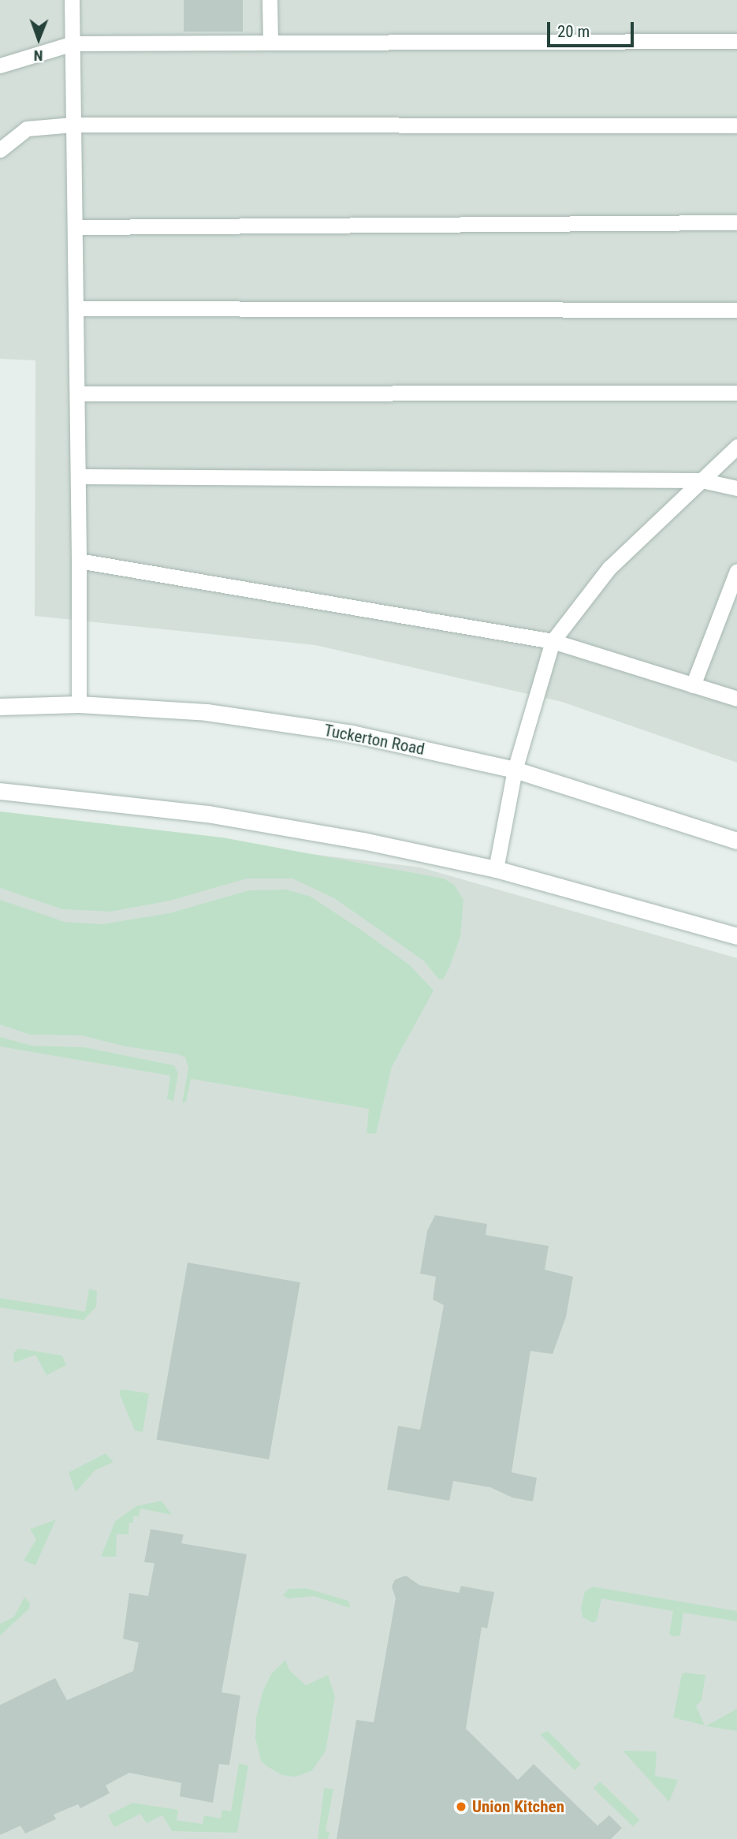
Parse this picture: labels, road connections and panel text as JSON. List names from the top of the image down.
{
  "streets": {
    "main road": ["Tuckerton Road"]
  },
  "places": ["Union Kitchen"],
  "scale_bar": "20 m",
  "north": "bottom"
}
